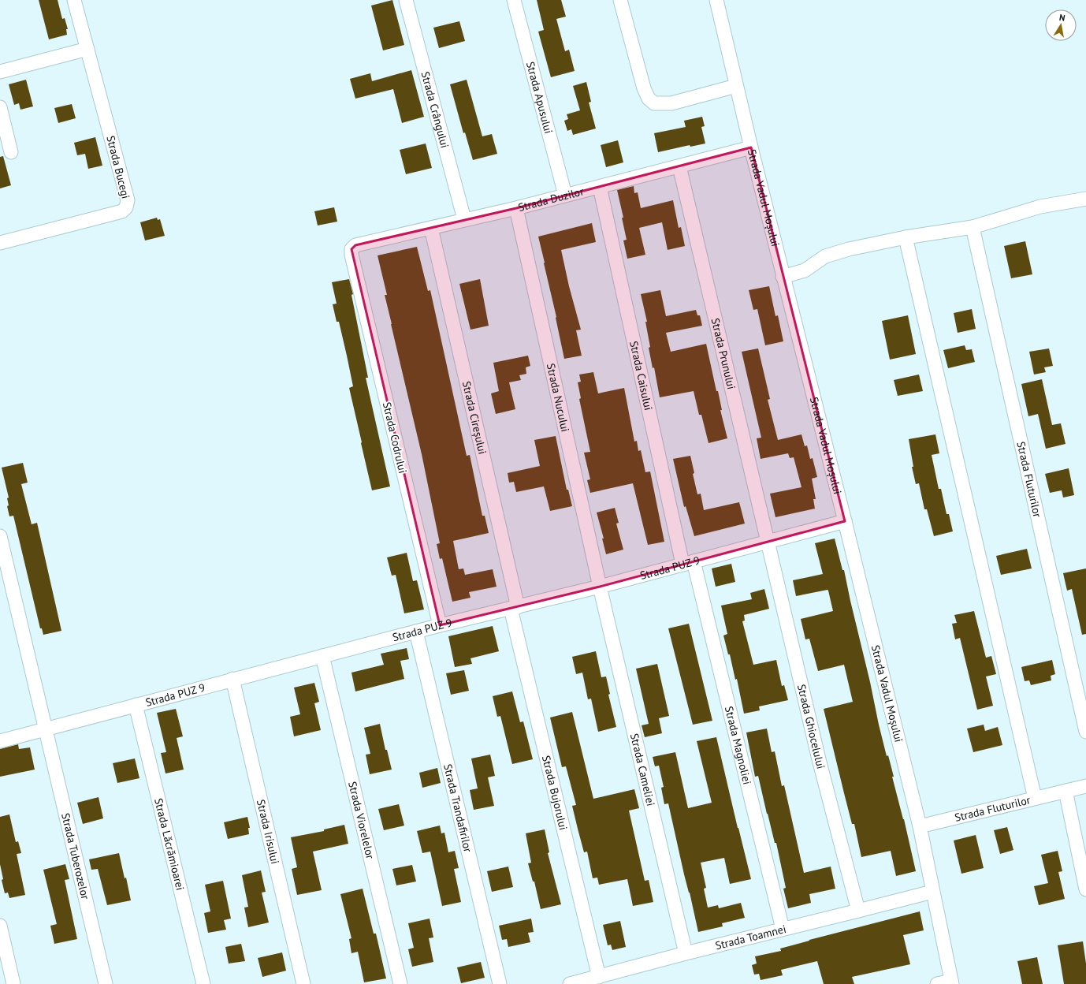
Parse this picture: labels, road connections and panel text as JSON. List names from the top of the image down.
{
  "streets": {
    "street": [
      "Strada Apusului",
      "Strada Crângului",
      "Strada Bucegi",
      "Strada Vadul Moșului",
      "Strada Duzilor",
      "Strada Prunului",
      "Strada Caisului",
      "Strada Nucului",
      "Strada Cireșului",
      "Strada Codrului",
      "Strada Fluturilor",
      "Strada PUZ 9",
      "Strada Ghiocelului",
      "Strada Magnoliei",
      "Strada Cameliei",
      "Strada Bujorului",
      "Strada Trandafirilor",
      "Strada Viorelelor",
      "Strada Irisului",
      "Strada Lăcrămioarei",
      "Strada Tuberozelor",
      "Strada Toamnei"
    ]
  },
  "crossings": [
    ["Strada Apusului", "Strada Duzilor"],
    ["Strada Crângului", "Strada Duzilor"],
    ["Strada Vadul Moșului", "Strada Duzilor"],
    ["Strada Vadul Moșului", "Strada Fluturilor"],
    ["Strada Vadul Moșului", "Strada PUZ 9"],
    ["Strada Vadul Moșului", "Strada Toamnei"],
    ["Strada Duzilor", "Strada Prunului"],
    ["Strada Duzilor", "Strada Caisului"],
    ["Strada Duzilor", "Strada Nucului"],
    ["Strada Duzilor", "Strada Cireșului"],
    ["Strada Duzilor", "Strada Codrului"],
    ["Strada Prunului", "Strada PUZ 9"],
    ["Strada Prunului", "Strada Ghiocelului"],
    ["Strada Caisului", "Strada PUZ 9"],
    ["Strada Caisului", "Strada Magnoliei"],
    ["Strada Nucului", "Strada PUZ 9"],
    ["Strada Nucului", "Strada Cameliei"],
    ["Strada Cireșului", "Strada PUZ 9"],
    ["Strada Cireșului", "Strada Bujorului"],
    ["Strada Codrului", "Strada PUZ 9"],
    ["Strada PUZ 9", "Strada Ghiocelului"],
    ["Strada PUZ 9", "Strada Magnoliei"],
    ["Strada PUZ 9", "Strada Cameliei"],
    ["Strada PUZ 9", "Strada Bujorului"],
    ["Strada PUZ 9", "Strada Trandafirilor"],
    ["Strada PUZ 9", "Strada Viorelelor"],
    ["Strada PUZ 9", "Strada Irisului"],
    ["Strada PUZ 9", "Strada Lăcrămioarei"],
    ["Strada PUZ 9", "Strada Tuberozelor"],
    ["Strada Ghiocelului", "Strada Toamnei"],
    ["Strada Magnoliei", "Strada Toamnei"],
    ["Strada Cameliei", "Strada Toamnei"],
    ["Strada Bujorului", "Strada Toamnei"]
  ],
  "north": "top"
}
